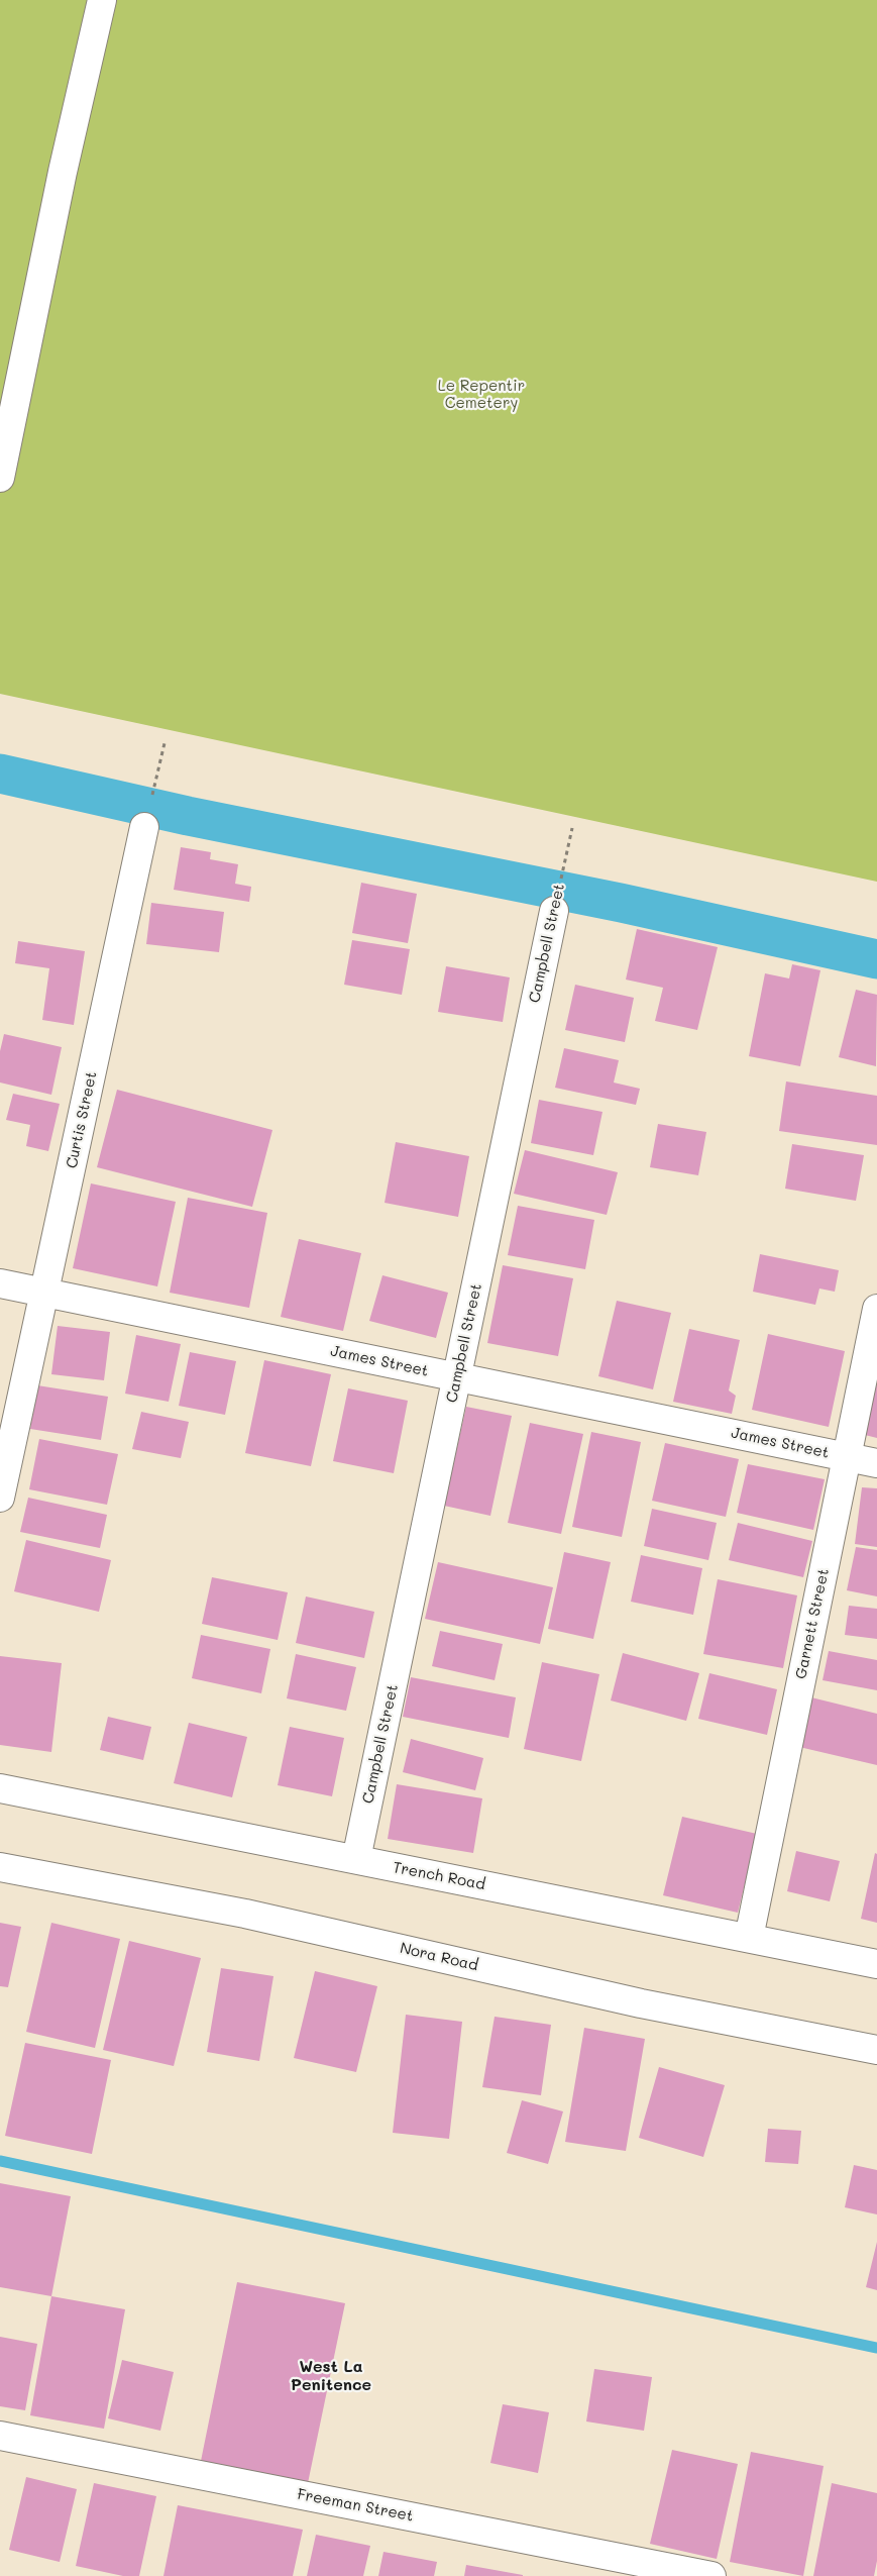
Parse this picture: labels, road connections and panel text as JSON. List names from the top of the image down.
{
  "streets": {
    "street": [
      "Campbell Street",
      "Curtis Street",
      "James Street",
      "Garnett Street",
      "Trench Road",
      "Nora Road",
      "Freeman Street"
    ]
  },
  "crossings": [
    ["Campbell Street", "James Street"],
    ["Campbell Street", "Trench Road"],
    ["Curtis Street", "James Street"],
    ["James Street", "Garnett Street"],
    ["Garnett Street", "Trench Road"]
  ],
  "districts": ["West La Penitence"],
  "parks": ["Le Repentir Cemetery"]
}
